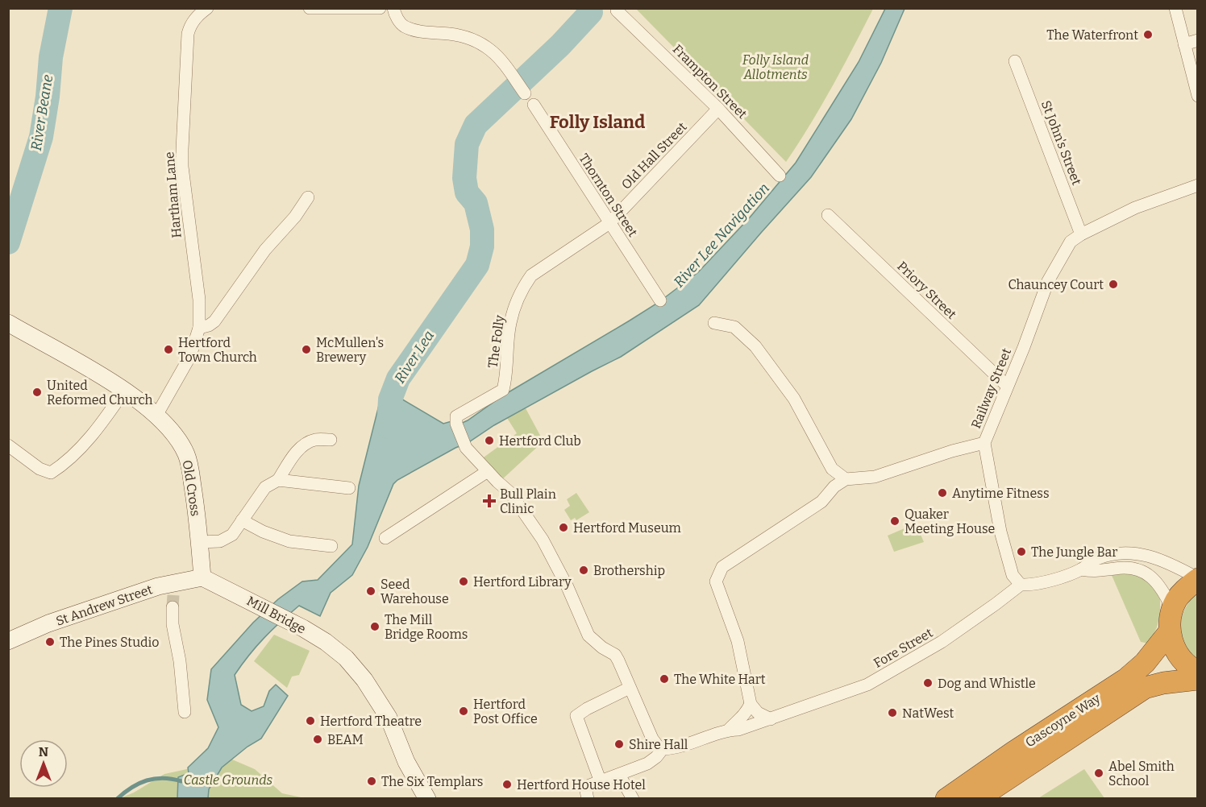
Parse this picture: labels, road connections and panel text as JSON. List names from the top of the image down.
{
  "streets": {
    "highway": ["Gascoyne Way"],
    "main road": ["Old Cross", "St Andrew Street", "Mill Bridge"],
    "street": [
      "Frampton Street",
      "St John's Street",
      "Old Hall Street",
      "Hartham Lane",
      "Thornton Street",
      "Priory Street",
      "The Folly",
      "Railway Street",
      "Fore Street"
    ]
  },
  "crossings": [
    ["Frampton Street", "Old Hall Street"],
    ["St John's Street", "Railway Street"],
    ["Old Hall Street", "Thornton Street"],
    ["Old Hall Street", "The Folly"],
    ["Hartham Lane", "Old Cross"],
    ["Thornton Street", "The Folly"],
    ["Priory Street", "Railway Street"],
    ["Old Cross", "St Andrew Street"],
    ["Old Cross", "Mill Bridge"],
    ["St Andrew Street", "Mill Bridge"]
  ],
  "districts": ["Folly Island"],
  "water": ["River Beane", "River Lee Navigation", "River Lea"],
  "parks": ["Folly Island Allotments", "Castle Grounds"],
  "places": {
    "other": [
      "The Waterfront",
      "Chauncey Court",
      "Hertford Town Church",
      "McMullen's Brewery",
      "United Reformed Church",
      "Hertford Club",
      "Anytime Fitness",
      "Quaker Meeting House",
      "Hertford Museum",
      "The Jungle Bar",
      "Brothership",
      "Hertford Library",
      "Seed Warehouse",
      "The Mill Bridge Rooms",
      "The Pines Studio",
      "The White Hart",
      "Dog and Whistle",
      "Hertford Post Office",
      "NatWest",
      "Hertford Theatre",
      "BEAM",
      "Shire Hall",
      "Abel Smith School",
      "The Six Templars",
      "Hertford House Hotel"
    ],
    "health": ["Bull Plain Clinic"]
  },
  "north": "top"
}
